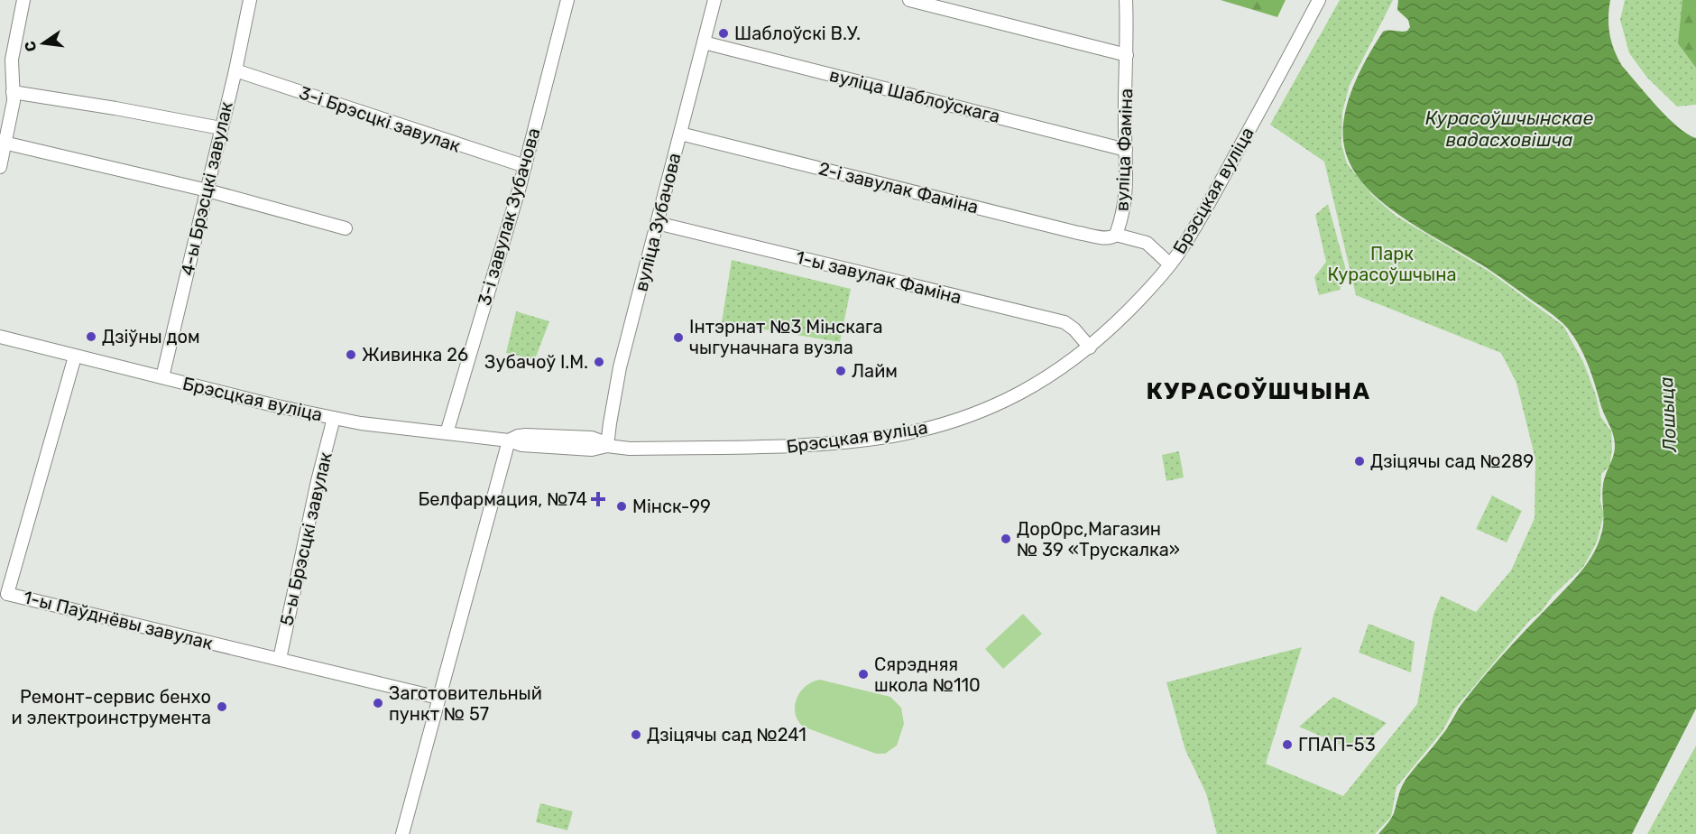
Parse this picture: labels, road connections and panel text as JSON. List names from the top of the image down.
{
  "streets": {
    "street": [
      "вуліца Шаблоўскага",
      "3-і Брэсцкі завулак",
      "вуліца Фаміна",
      "2-і завулак Фаміна",
      "4-ы Брэсцкі завулак",
      "Брэсцкая вуліца",
      "3-і завулак Зубачова",
      "вуліца Зубачова",
      "1-ы завулак Фаміна",
      "5-ы Брэсцкі завулак",
      "1-ы Паўднёвы завулак"
    ]
  },
  "crossings": [
    ["вуліца Шаблоўскага", "вуліца Фаміна"],
    ["вуліца Шаблоўскага", "вуліца Зубачова"],
    ["3-і Брэсцкі завулак", "4-ы Брэсцкі завулак"],
    ["3-і Брэсцкі завулак", "3-і завулак Зубачова"],
    ["вуліца Фаміна", "2-і завулак Фаміна"],
    ["вуліца Фаміна", "Брэсцкая вуліца"],
    ["2-і завулак Фаміна", "вуліца Зубачова"],
    ["4-ы Брэсцкі завулак", "Брэсцкая вуліца"],
    ["Брэсцкая вуліца", "3-і завулак Зубачова"],
    ["Брэсцкая вуліца", "вуліца Зубачова"],
    ["Брэсцкая вуліца", "1-ы завулак Фаміна"],
    ["Брэсцкая вуліца", "5-ы Брэсцкі завулак"],
    ["Брэсцкая вуліца", "1-ы Паўднёвы завулак"],
    ["вуліца Зубачова", "1-ы завулак Фаміна"],
    ["5-ы Брэсцкі завулак", "1-ы Паўднёвы завулак"]
  ],
  "districts": ["КУРАСОЎШЧЫНА"],
  "water": ["Курасоўшчынскае вадасховішча", "Лошыца"],
  "parks": ["Парк Курасоўшчына"],
  "places": {
    "other": [
      "Шаблоўскі В.У.",
      "Дзіўны дом",
      "Інтэрнат №3 Мінскага чыгуначнага вузла",
      "Живинка 26",
      "Зубачоў І.М.",
      "Лайм",
      "Дзіцячы сад №289",
      "Мінск-99",
      "ДорОрс,Магазин № 39 «Трускалка»",
      "Сярэдняя школа №110",
      "Заготовительный пункт № 57",
      "Ремонт-сервис бенхо и электроинструмента",
      "Дзіцячы сад №241",
      "ГПАП-53"
    ],
    "health": ["Белфармация, №74"]
  },
  "north": "left"
}
